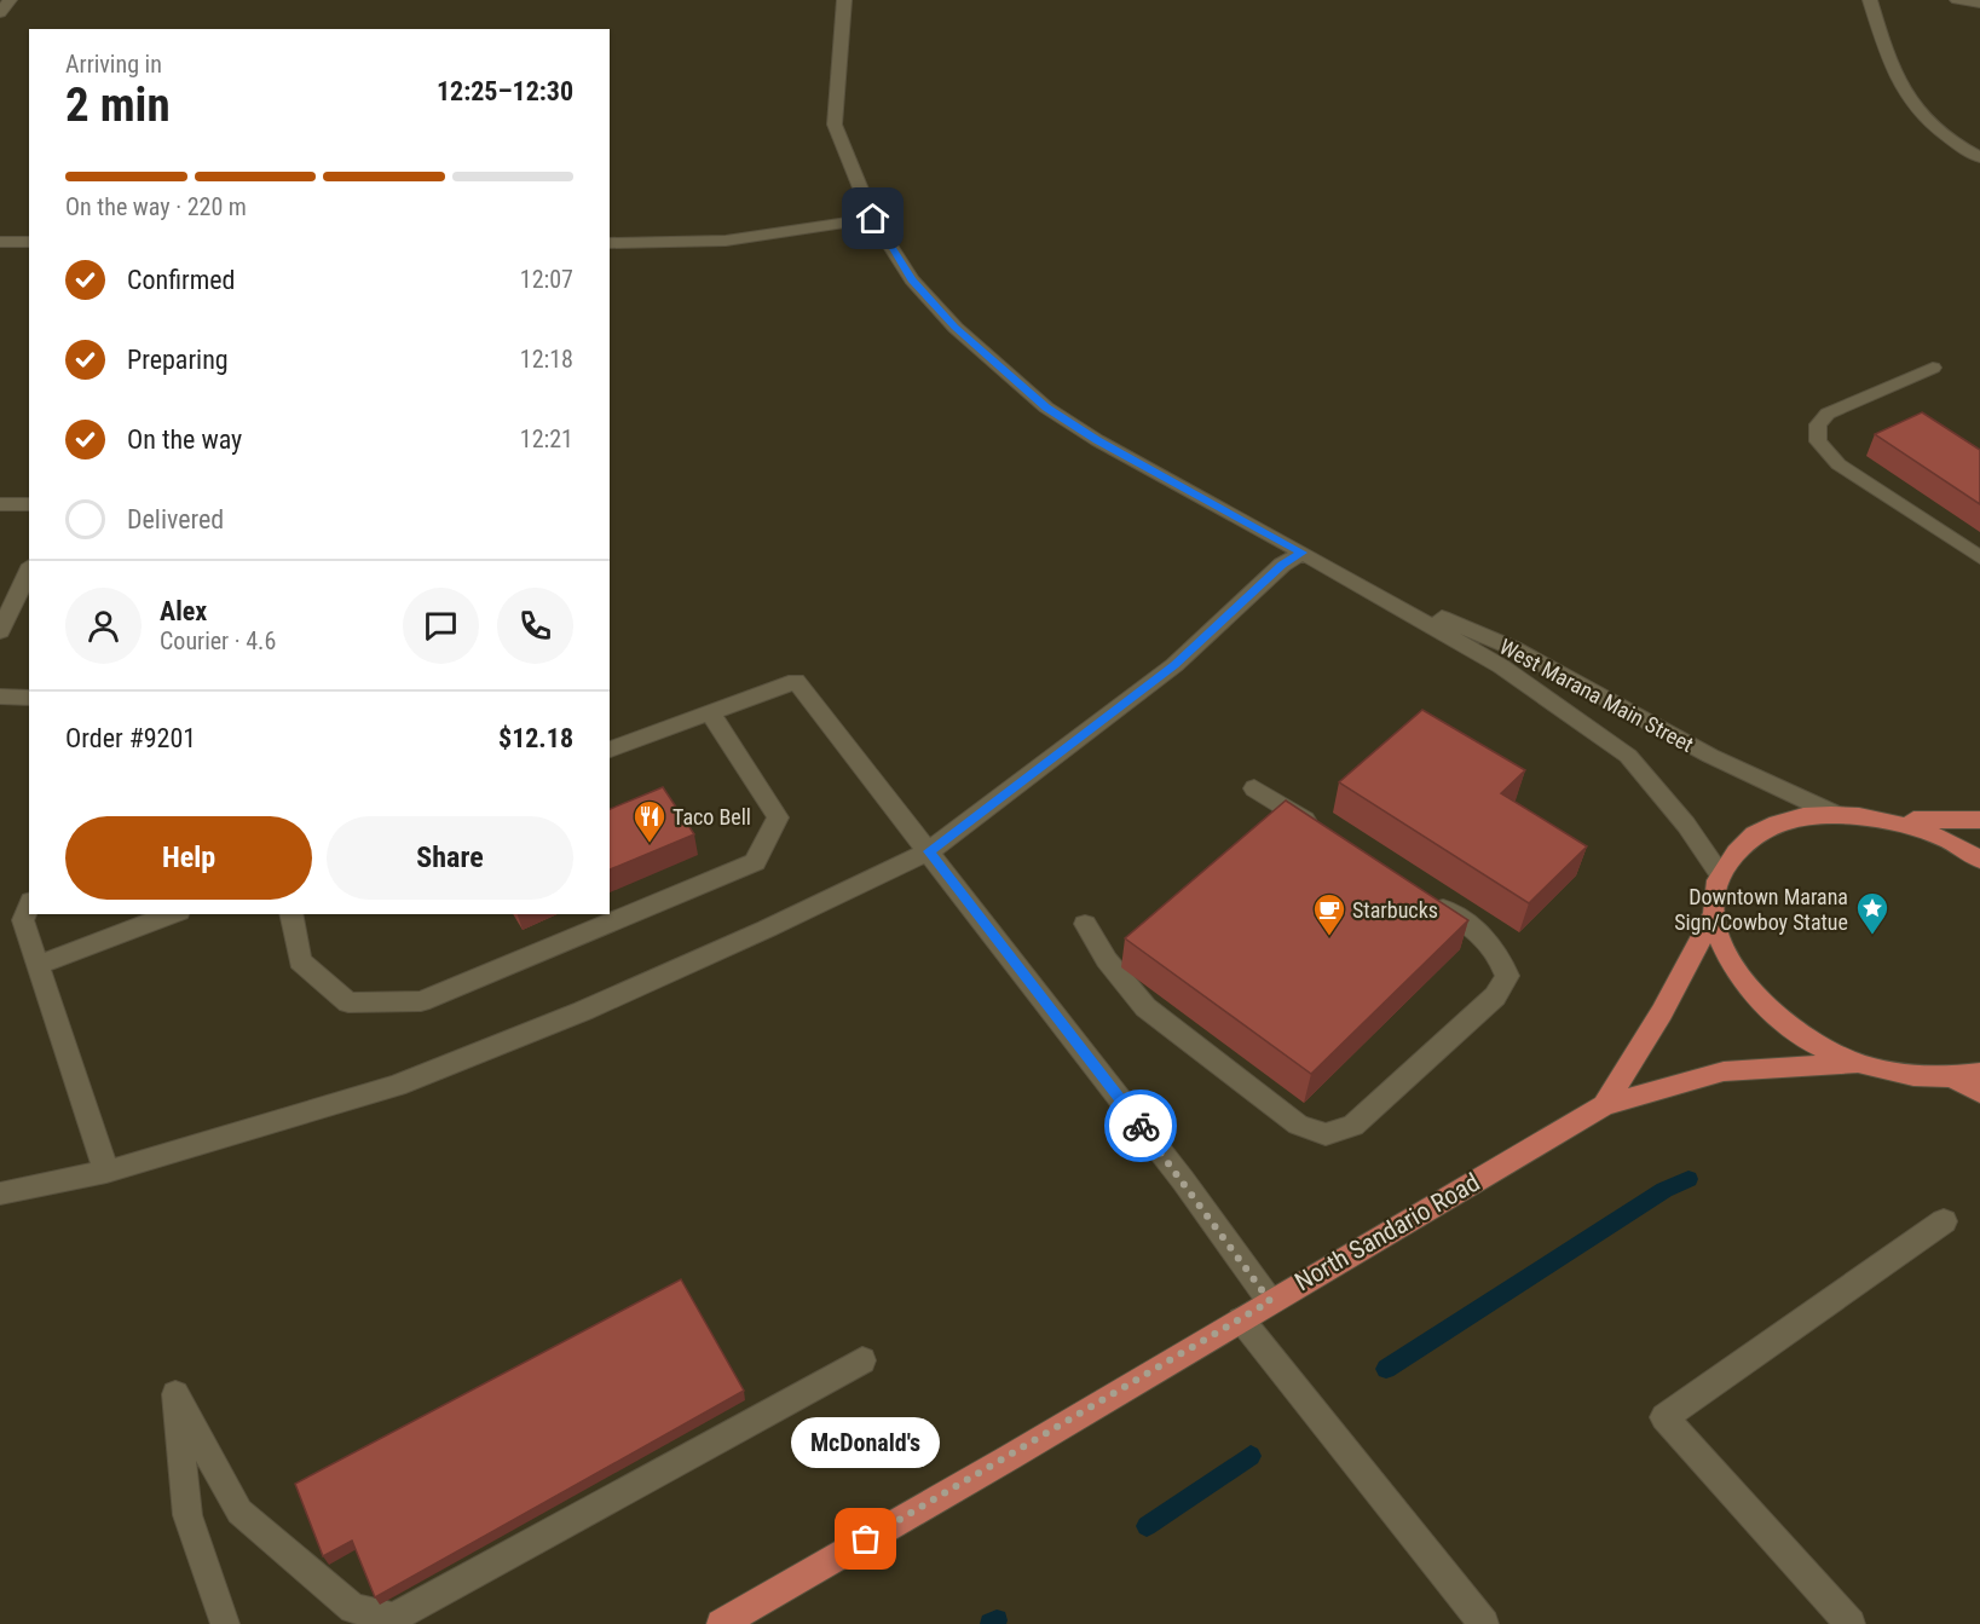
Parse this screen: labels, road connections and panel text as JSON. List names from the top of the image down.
{
  "streets": {
    "main road": ["North Sandario Road"],
    "street": ["West Marana Main Street"]
  },
  "places": {
    "restaurant": ["Taco Bell"],
    "place": ["Downtown Marana Sign/Cowboy Statue"],
    "cafe": ["Starbucks"],
    "other": ["McDonald's"]
  },
  "page": {
    "heading": ["2 min", "Arriving in", "12:25–12:30"],
    "panel": [
      "Alex",
      "Courier · 4.6",
      "Order #9201",
      "$12.18"
    ],
    "bar": "On the way · 220 m",
    "list": [
      ["Confirmed", "12:07"],
      ["Preparing", "12:18"],
      ["On the way", "12:21"],
      "Delivered"
    ],
    "buttons": ["Help", "Share"],
    "bubble": "McDonald's"
  }
}
